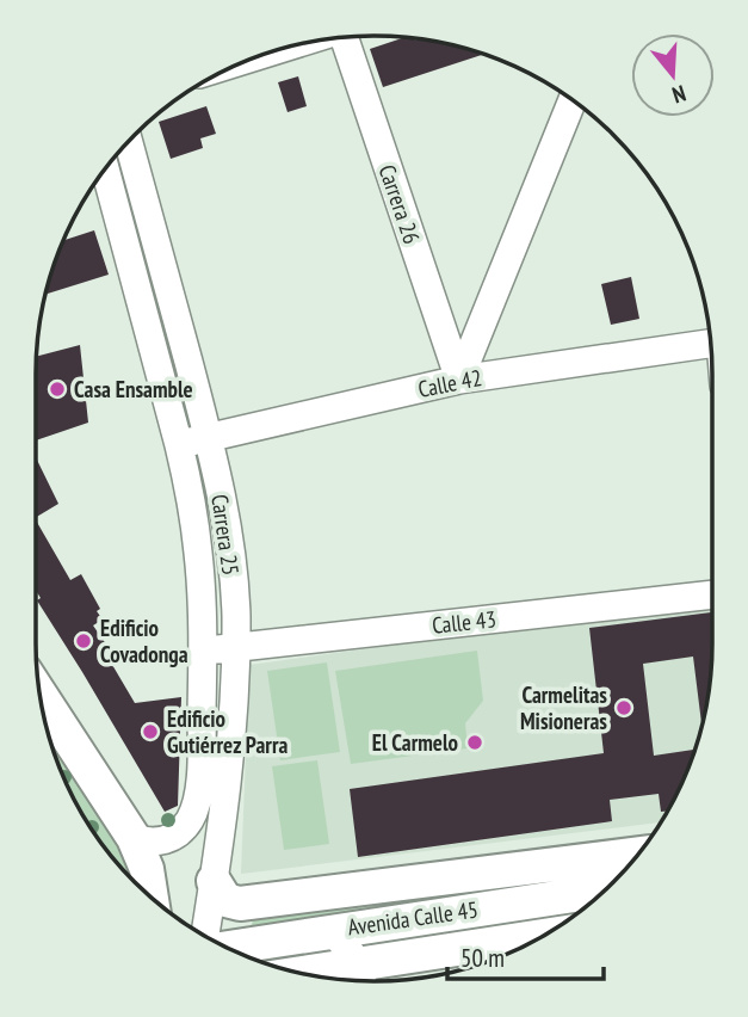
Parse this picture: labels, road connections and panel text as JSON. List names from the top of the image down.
{
  "streets": {
    "main road": ["Avenida Calle 45"],
    "street": [
      "Carrera 26",
      "Calle 42",
      "Carrera 25",
      "Calle 43"
    ]
  },
  "crossings": [
    ["Carrera 26", "Calle 42"],
    ["Calle 42", "Carrera 25"],
    ["Carrera 25", "Calle 43"]
  ],
  "places": [
    "Casa Ensamble",
    "Edificio Covadonga",
    "Carmelitas Misioneras",
    "Edificio Gutiérrez Parra",
    "El Carmelo"
  ],
  "scale_bar": "50 m",
  "north": "bottom"
}
